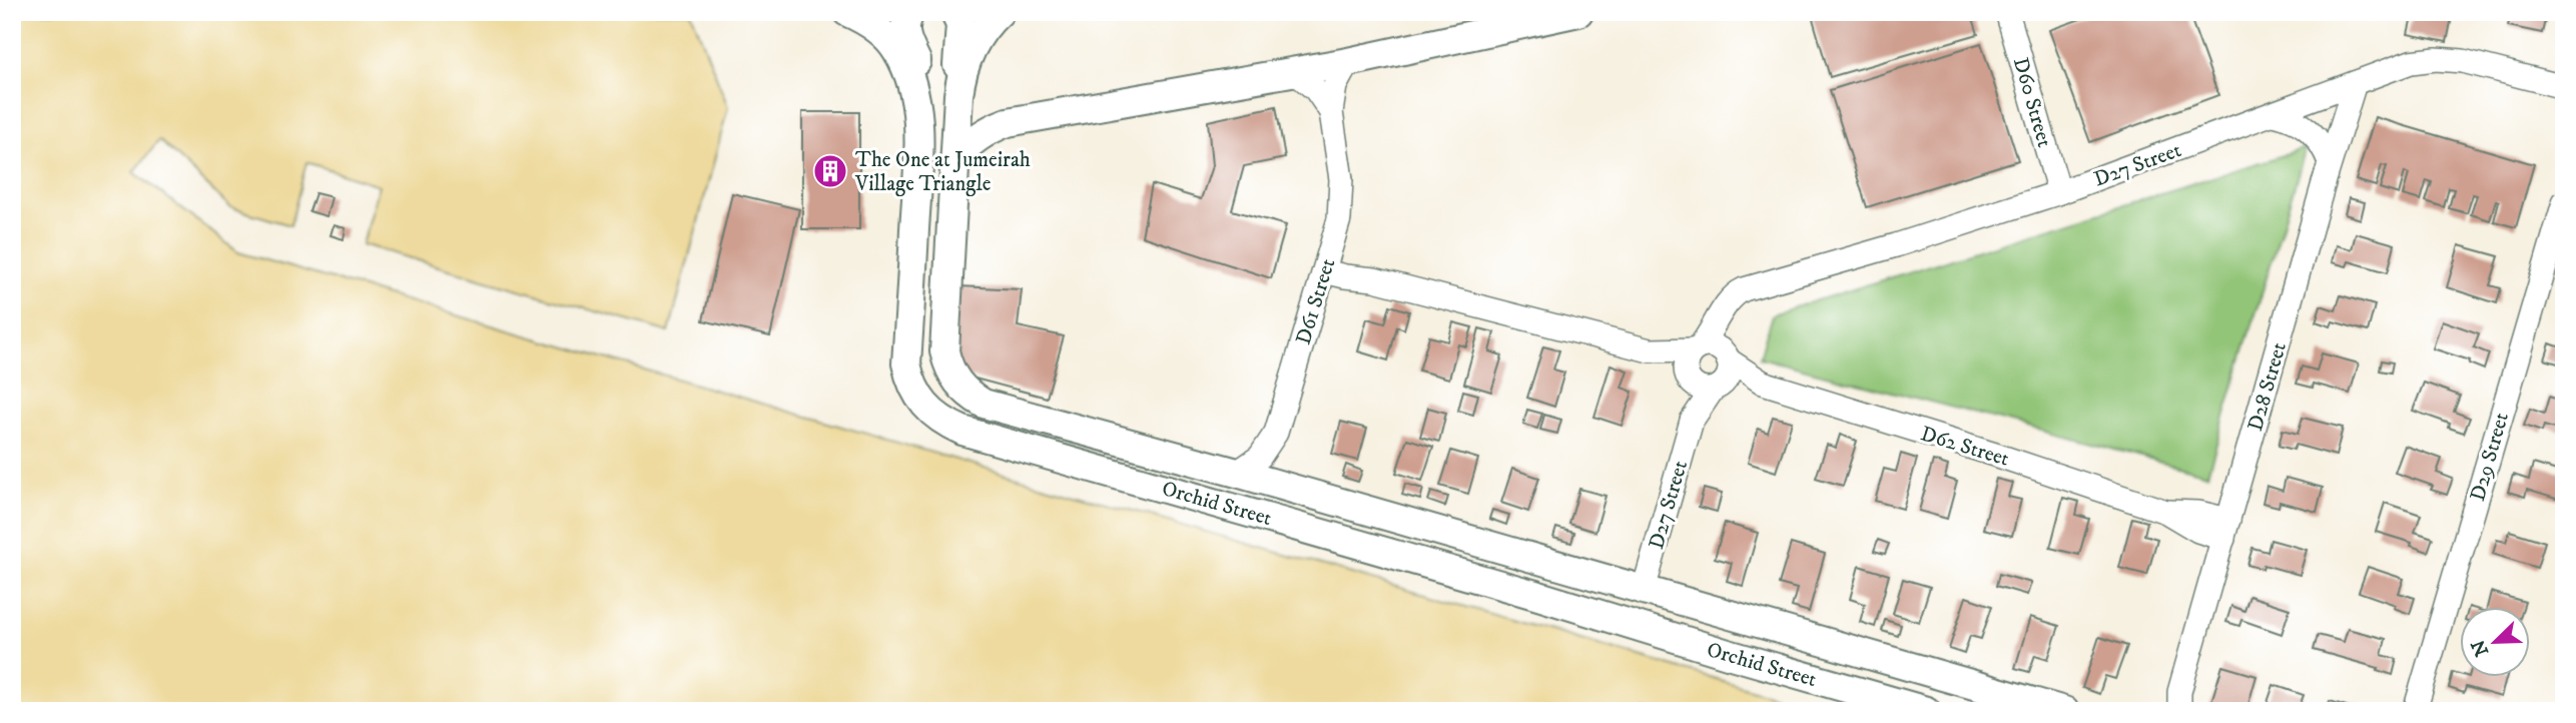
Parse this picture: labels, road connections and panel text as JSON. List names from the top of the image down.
{
  "streets": {
    "street": [
      "D60 Street",
      "D27 Street",
      "D61 Street",
      "D28 Street",
      "D62 Street",
      "D29 Street",
      "Orchid Street"
    ]
  },
  "crossings": [
    ["D60 Street", "D27 Street"],
    ["D27 Street", "D28 Street"],
    ["D27 Street", "D62 Street"],
    ["D27 Street", "Orchid Street"],
    ["D61 Street", "Orchid Street"],
    ["D28 Street", "D62 Street"]
  ],
  "places": {
    "building": ["The One at Jumeirah Village Triangle"]
  },
  "north": "bottom left"
}
